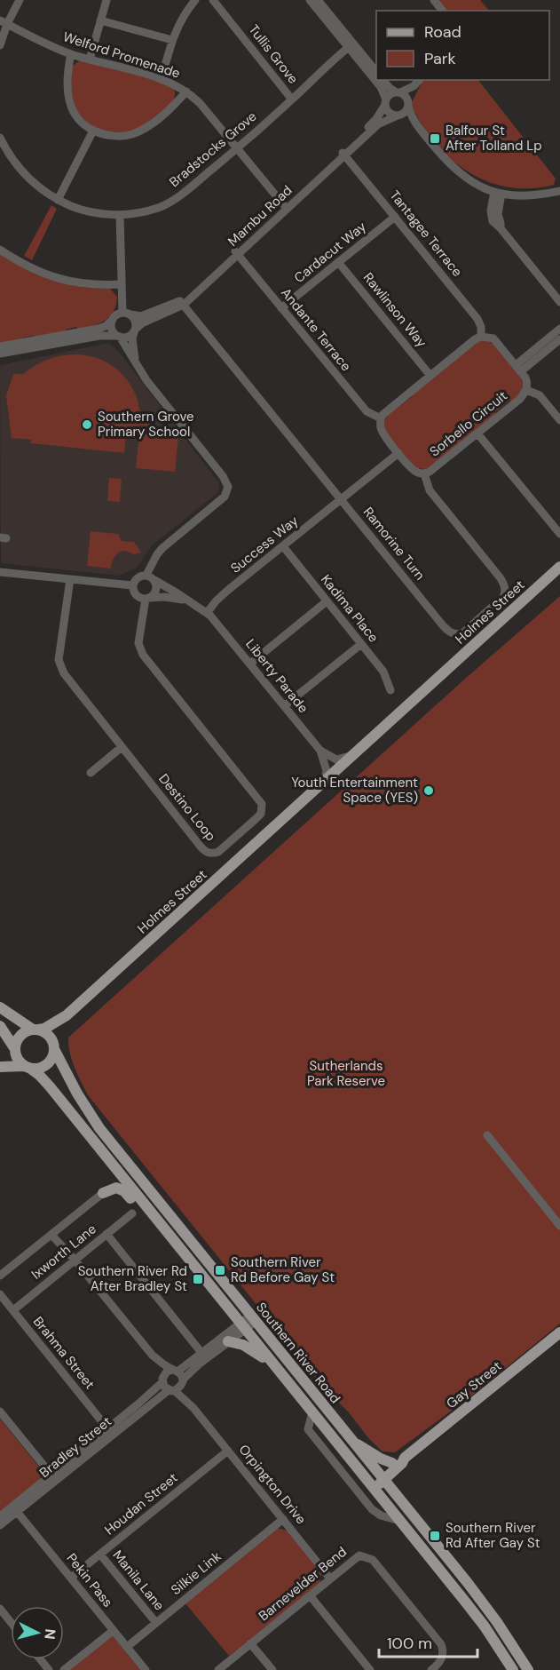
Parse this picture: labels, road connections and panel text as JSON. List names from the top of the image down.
{
  "streets": {
    "main road": ["Holmes Street", "Southern River Road", "Gay Street"],
    "street": [
      "Tullis Grove",
      "Welford Promenade",
      "Bradstocks Grove",
      "Marnbu Road",
      "Tantagee Terrace",
      "Cardacut Way",
      "Rawlinson Way",
      "Andante Terrace",
      "Sorbello Circuit",
      "Ramorine Turn",
      "Success Way",
      "Kadima Place",
      "Liberty Parade",
      "Destino Loop",
      "Ixworth Lane",
      "Brahma Street",
      "Bradley Street",
      "Orpington Drive",
      "Houdan Street",
      "Silkie Link",
      "Pekin Pass",
      "Manila Lane",
      "Barnevelder Bend"
    ]
  },
  "crossings": [
    ["Tullis Grove", "Bradstocks Grove"],
    ["Welford Promenade", "Bradstocks Grove"],
    ["Welford Promenade", "Marnbu Road"],
    ["Marnbu Road", "Tantagee Terrace"],
    ["Marnbu Road", "Andante Terrace"],
    ["Marnbu Road", "Ramorine Turn"],
    ["Tantagee Terrace", "Cardacut Way"],
    ["Tantagee Terrace", "Sorbello Circuit"],
    ["Cardacut Way", "Rawlinson Way"],
    ["Cardacut Way", "Andante Terrace"],
    ["Andante Terrace", "Sorbello Circuit"],
    ["Sorbello Circuit", "Ramorine Turn"],
    ["Sorbello Circuit", "Success Way"],
    ["Ramorine Turn", "Success Way"],
    ["Success Way", "Kadima Place"],
    ["Success Way", "Liberty Parade"],
    ["Holmes Street", "Southern River Road"],
    ["Liberty Parade", "Destino Loop"],
    ["Ixworth Lane", "Brahma Street"],
    ["Brahma Street", "Bradley Street"],
    ["Southern River Road", "Gay Street"],
    ["Southern River Road", "Bradley Street"],
    ["Bradley Street", "Orpington Drive"],
    ["Bradley Street", "Pekin Pass"],
    ["Orpington Drive", "Houdan Street"],
    ["Orpington Drive", "Silkie Link"],
    ["Orpington Drive", "Barnevelder Bend"],
    ["Houdan Street", "Pekin Pass"],
    ["Houdan Street", "Manila Lane"],
    ["Silkie Link", "Pekin Pass"],
    ["Silkie Link", "Manila Lane"]
  ],
  "parks": ["Sutherlands Park Reserve"],
  "places": {
    "transit": [
      "Balfour St After Tolland Lp",
      "Southern River Rd Before Gay St",
      "Southern River Rd After Bradley St",
      "Southern River Rd After Gay St"
    ],
    "other": ["Southern Grove Primary School", "Youth Entertainment Space (YES)"]
  },
  "legend": ["Road", "Park"],
  "scale_bar": "100 m",
  "north": "right"
}
